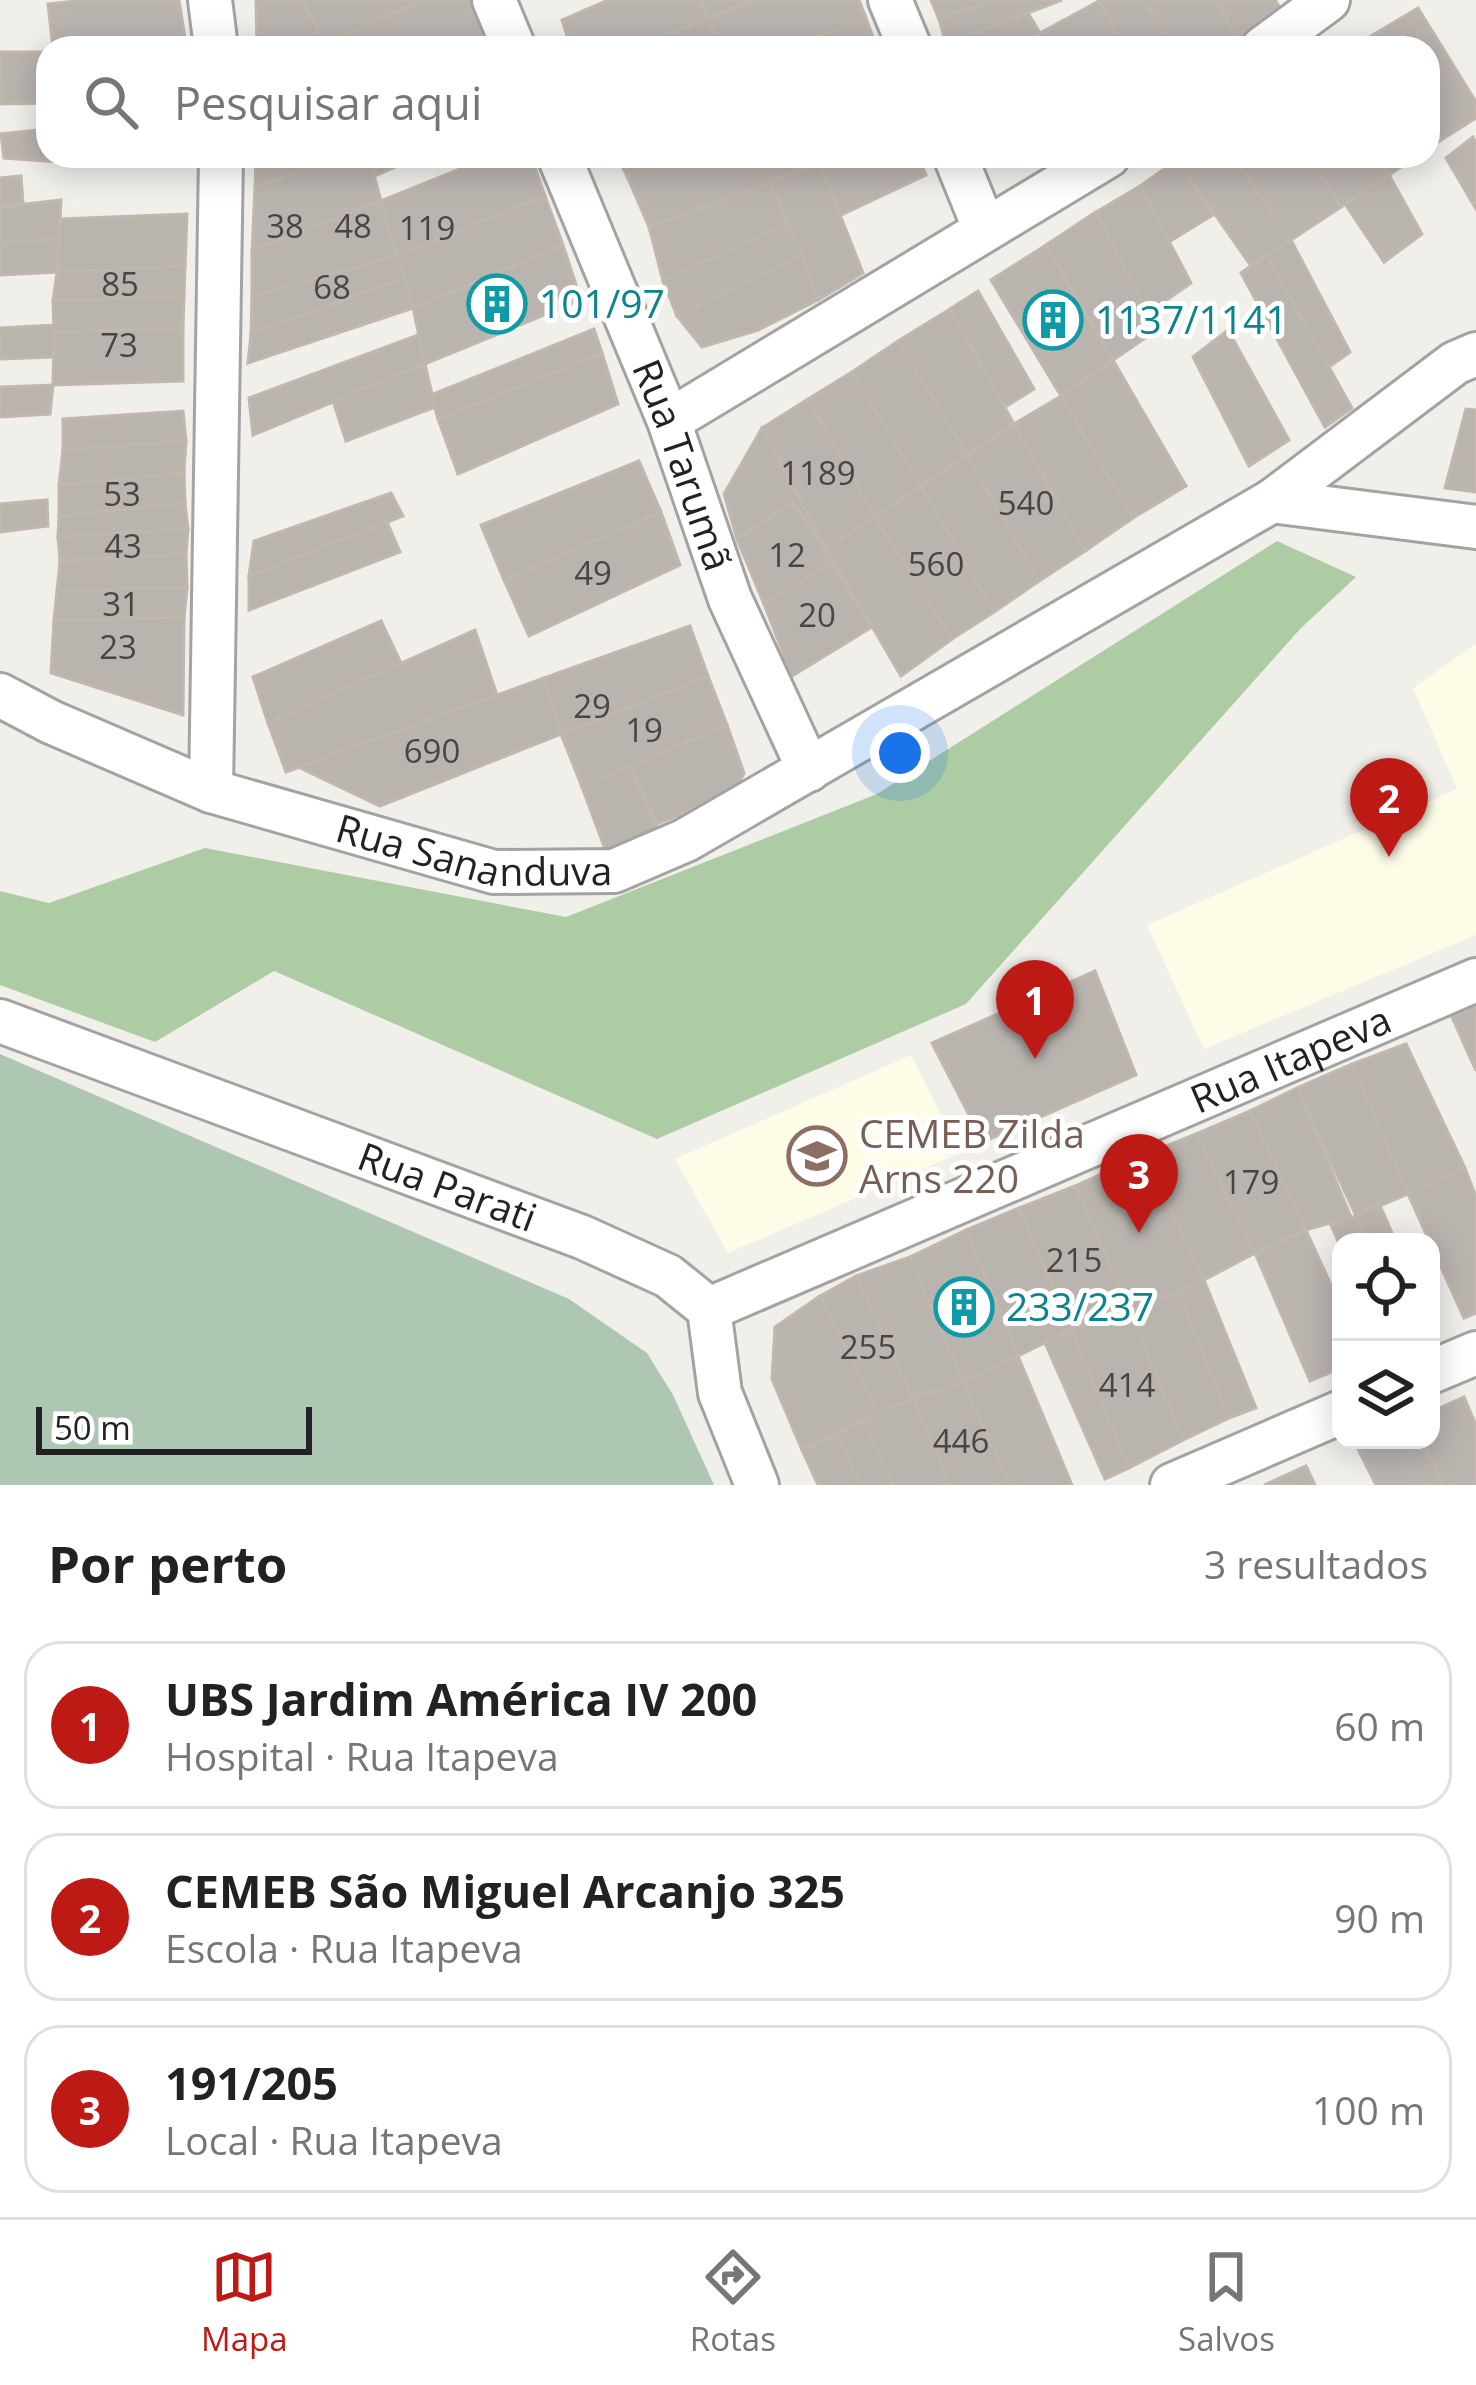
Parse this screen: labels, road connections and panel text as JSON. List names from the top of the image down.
{
  "streets": {
    "street": [
      "Rua Tarumã",
      "Rua Sananduva",
      "Rua Itapeva",
      "Rua Parati"
    ]
  },
  "crossings": [
    ["Rua Tarumã", "Rua Sananduva"],
    ["Rua Itapeva", "Rua Parati"]
  ],
  "places": {
    "building": ["101/97", "1137/1141", "233/237"],
    "school or university": ["CEMEB Zilda Arns 220"]
  },
  "house_numbers": [
    "38",
    "48",
    "119",
    "85",
    "68",
    "73",
    "1189",
    "53",
    "540",
    "43",
    "12",
    "560",
    "49",
    "31",
    "20",
    "23",
    "29",
    "19",
    "690",
    "179",
    "215",
    "255",
    "414",
    "446"
  ],
  "scale_bar": "50 m",
  "page": {
    "search": "Pesquisar aqui",
    "pins": ["2", "1", "3"],
    "scale": "50 m",
    "heading": ["Por perto", "3 resultados"],
    "list": [
      {
        "mark": "1",
        "name": "UBS Jardim América IV 200",
        "note": "Hospital · Rua Itapeva",
        "value": "60 m"
      },
      {
        "mark": "2",
        "name": "CEMEB São Miguel Arcanjo 325",
        "note": "Escola · Rua Itapeva",
        "value": "90 m"
      },
      {
        "mark": "3",
        "name": "191/205",
        "note": "Local · Rua Itapeva",
        "value": "100 m"
      }
    ],
    "nav": ["Mapa", "Rotas", "Salvos"]
  }
}
